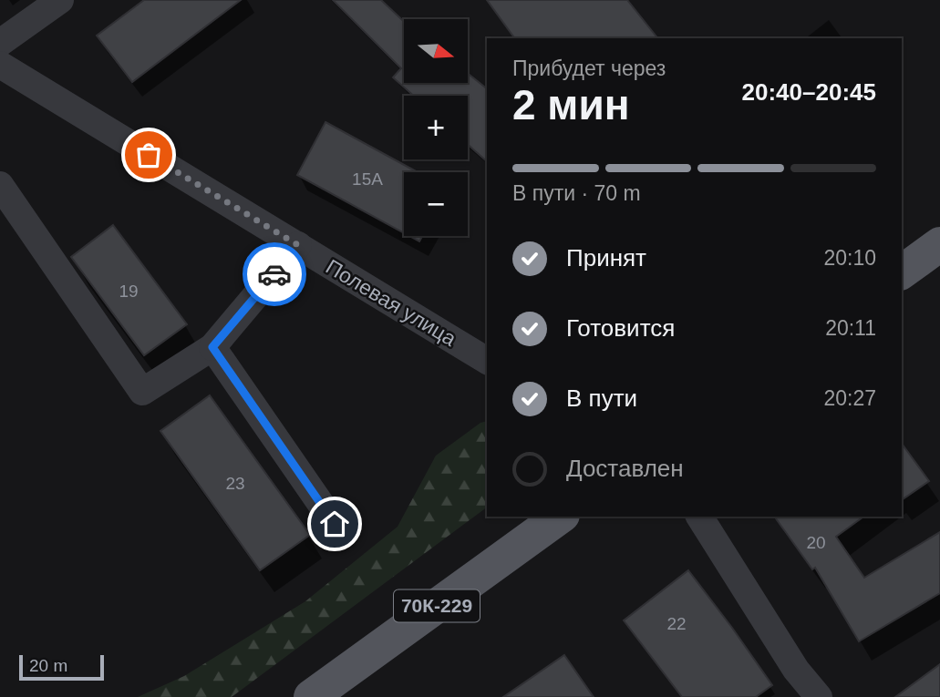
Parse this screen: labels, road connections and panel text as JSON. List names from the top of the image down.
{
  "streets": {
    "main road": ["70К-229"],
    "street": ["Полевая улица"]
  },
  "house_numbers": [
    "15А",
    "19",
    "23",
    "20",
    "22"
  ],
  "scale_bar": "20 m",
  "north": "right",
  "page": {
    "map_buttons": ["+", "−"],
    "heading": ["2 мин", "Прибудет через", "20:40–20:45"],
    "bar": "В пути · 70 m",
    "list": [
      ["Принят", "20:10"],
      ["Готовится", "20:11"],
      ["В пути", "20:27"],
      "Доставлен"
    ],
    "scale": "20 m"
  }
}
